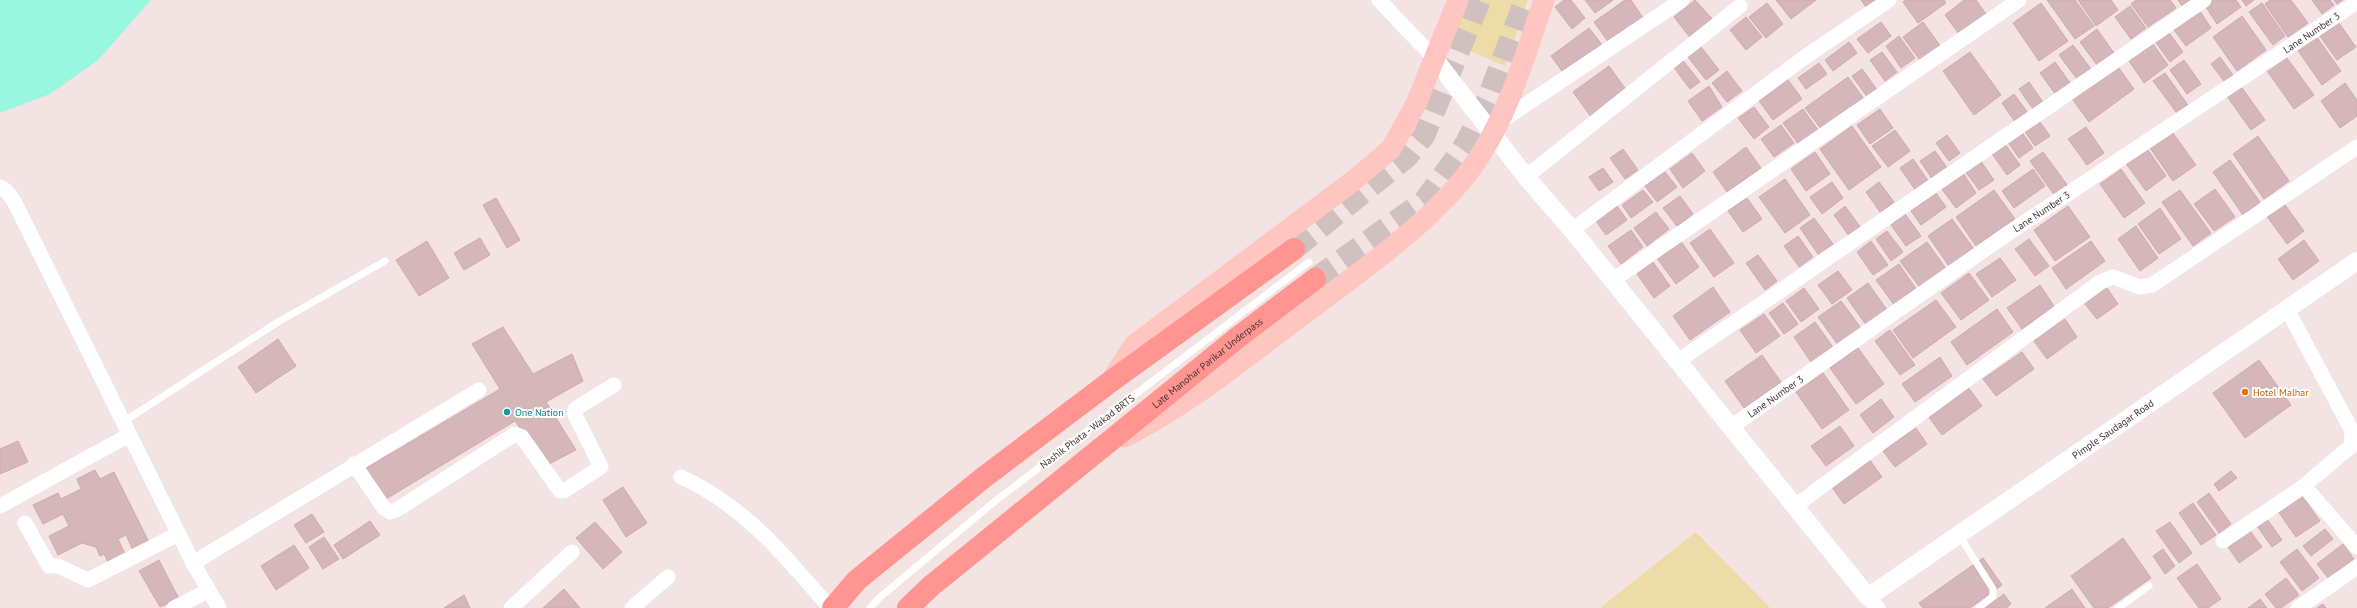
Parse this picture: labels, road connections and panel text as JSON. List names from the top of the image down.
{
  "streets": {
    "main road": ["Late Manohar Parikar Underpass"],
    "street": ["Lane Number 3", "Pimple Saudagar Road"],
    "lane": ["Nashik Phata - Wakad BRTS"]
  },
  "crossings": [
    ["Late Manohar Parikar Underpass", "Nashik Phata - Wakad BRTS"]
  ],
  "places": ["Hotel Malhar", "One Nation"]
}
